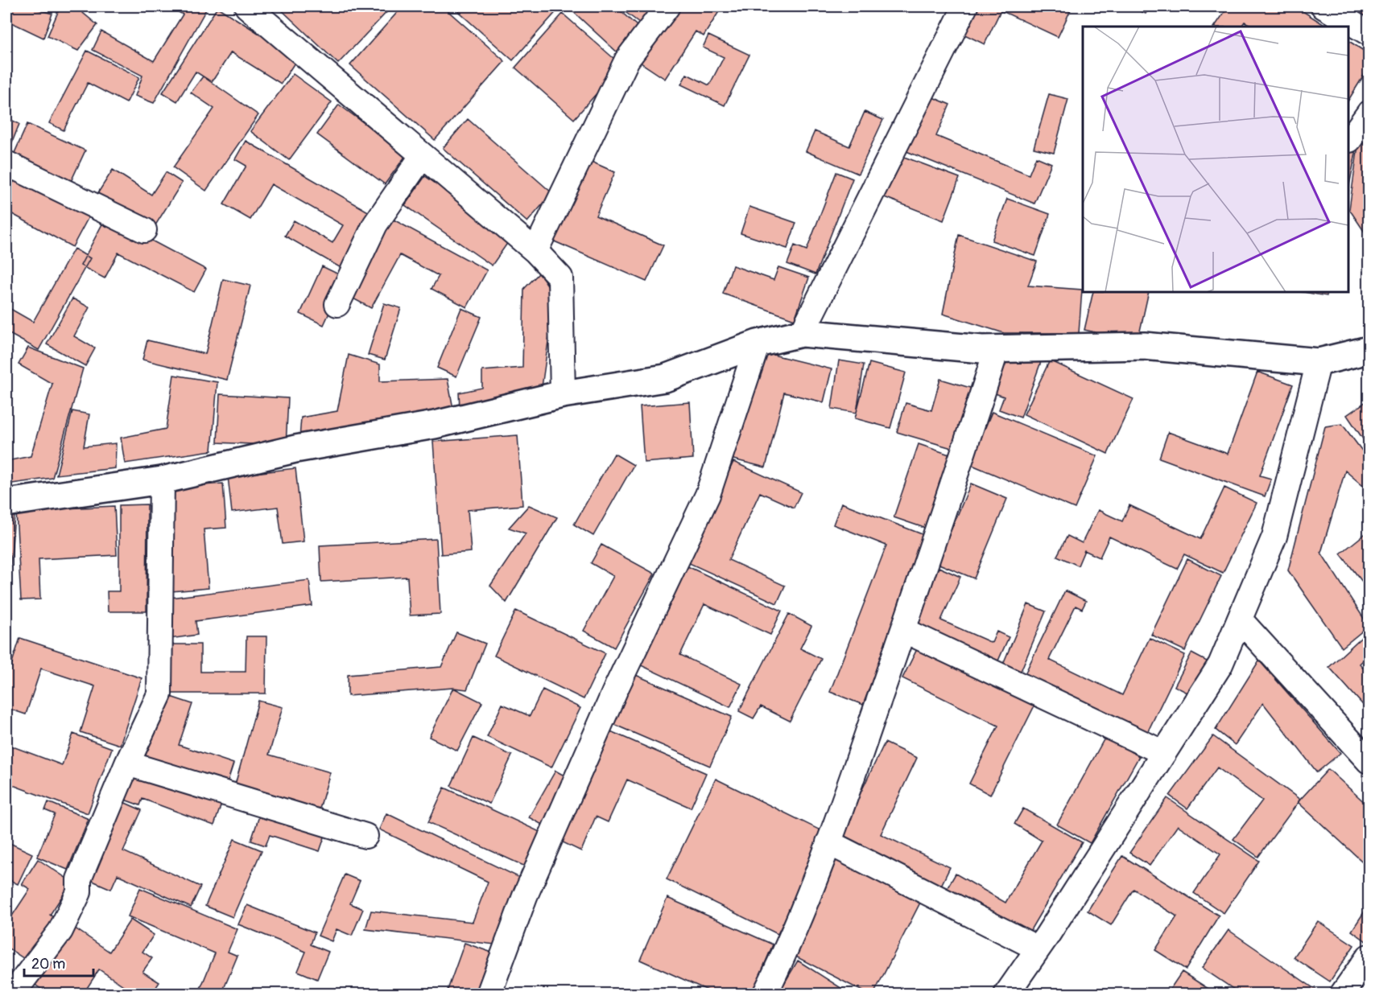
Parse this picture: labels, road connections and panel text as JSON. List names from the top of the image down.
{
  "scale_bar": "20 m"
}
